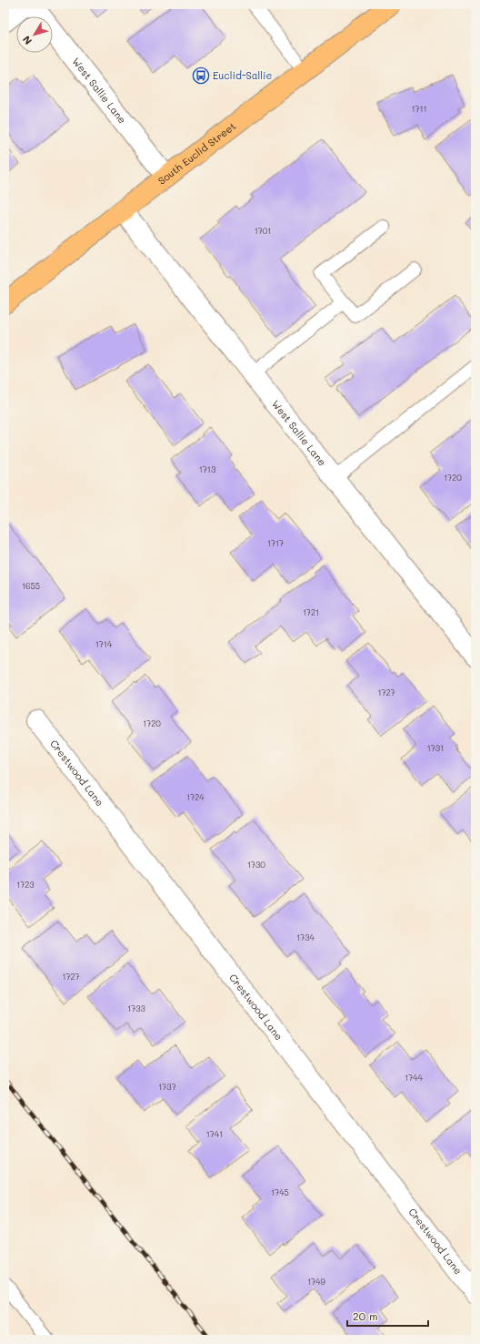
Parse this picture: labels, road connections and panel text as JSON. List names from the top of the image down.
{
  "streets": {
    "main road": ["South Euclid Street"],
    "street": ["West Sallie Lane", "Crestwood Lane"]
  },
  "crossings": [
    ["West Sallie Lane", "South Euclid Street"]
  ],
  "places": {
    "bus stop": ["Euclid-Sallie"]
  },
  "house_numbers": [
    "1711",
    "1701",
    "1713",
    "1720",
    "1717",
    "1655",
    "1721",
    "1714",
    "1727",
    "1720",
    "1731",
    "1724",
    "1730",
    "1723",
    "1734",
    "1727",
    "1733",
    "1744",
    "1737",
    "1741",
    "1745",
    "1749"
  ],
  "scale_bar": "20 m",
  "north": "bottom left"
}
